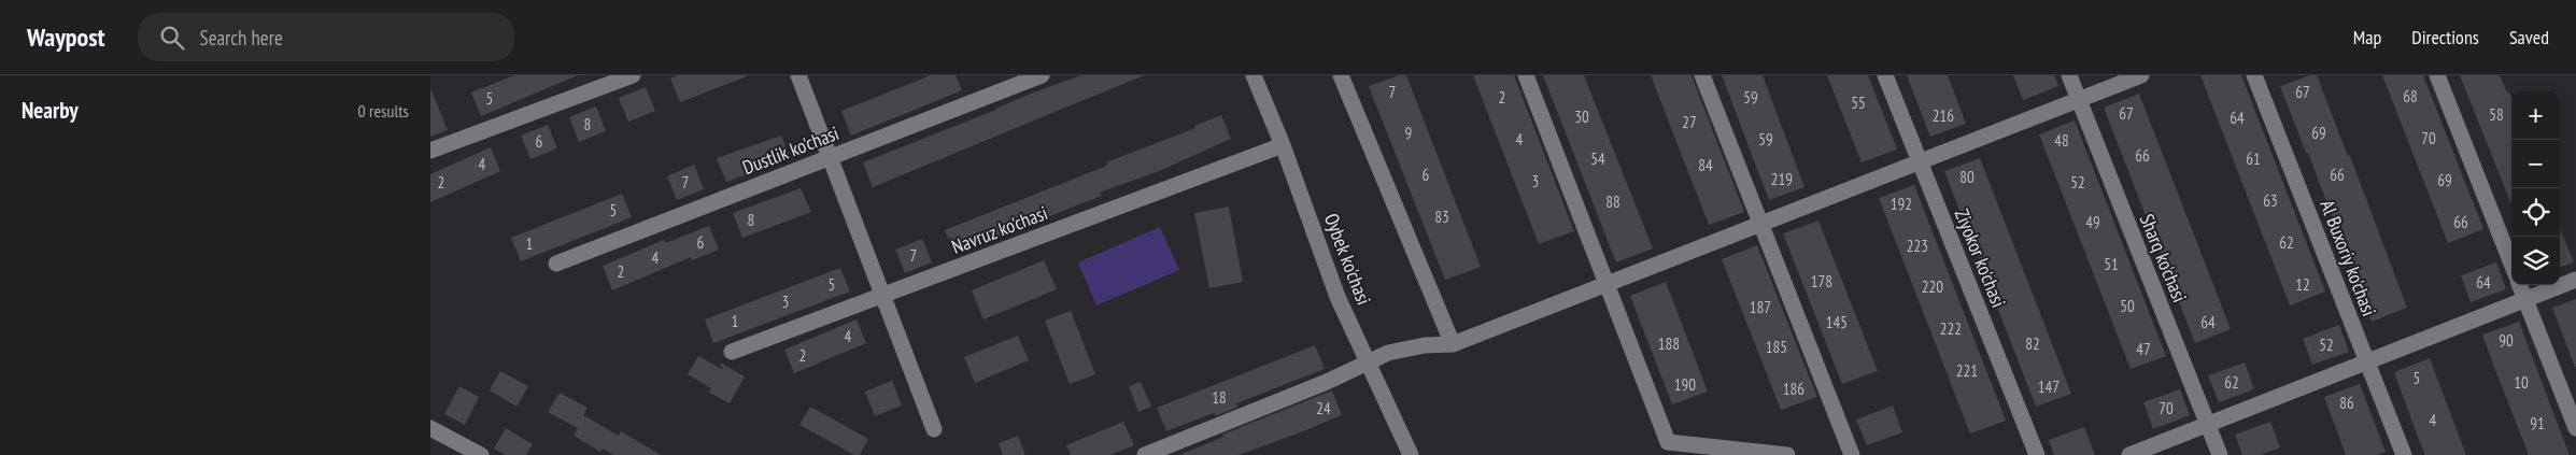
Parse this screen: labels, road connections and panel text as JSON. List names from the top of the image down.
{
  "streets": {
    "street": [
      "Dustlik ko'chasi",
      "Navruz ko'chasi",
      "Ziyokor ko'chasi",
      "Sharq ko'chasi",
      "Al Buxoriy ko'chasi",
      "Oybek ko'chasi"
    ]
  },
  "crossings": [
    ["Navruz ko'chasi", "Oybek ko'chasi"]
  ],
  "house_numbers": [
    "7",
    "67",
    "68",
    "2",
    "59",
    "5",
    "55",
    "67",
    "58",
    "216",
    "30",
    "64",
    "27",
    "8",
    "9",
    "69",
    "70",
    "4",
    "59",
    "48",
    "6",
    "66",
    "54",
    "61",
    "4",
    "84",
    "6",
    "66",
    "80",
    "219",
    "69",
    "3",
    "2",
    "7",
    "52",
    "63",
    "88",
    "192",
    "5",
    "83",
    "8",
    "49",
    "66",
    "6",
    "62",
    "1",
    "223",
    "7",
    "4",
    "51",
    "2",
    "178",
    "64",
    "5",
    "12",
    "220",
    "3",
    "50",
    "187",
    "1",
    "145",
    "64",
    "222",
    "4",
    "90",
    "188",
    "82",
    "52",
    "185",
    "47",
    "2",
    "221",
    "5",
    "62",
    "10",
    "190",
    "147",
    "186",
    "18",
    "86",
    "24",
    "70",
    "4",
    "91"
  ],
  "page": {
    "header": "Waypost",
    "search": "Search here",
    "nav": ["Map", "Directions", "Saved"],
    "heading": ["Nearby", "0 results"],
    "map_buttons": ["+", "−"]
  }
}
